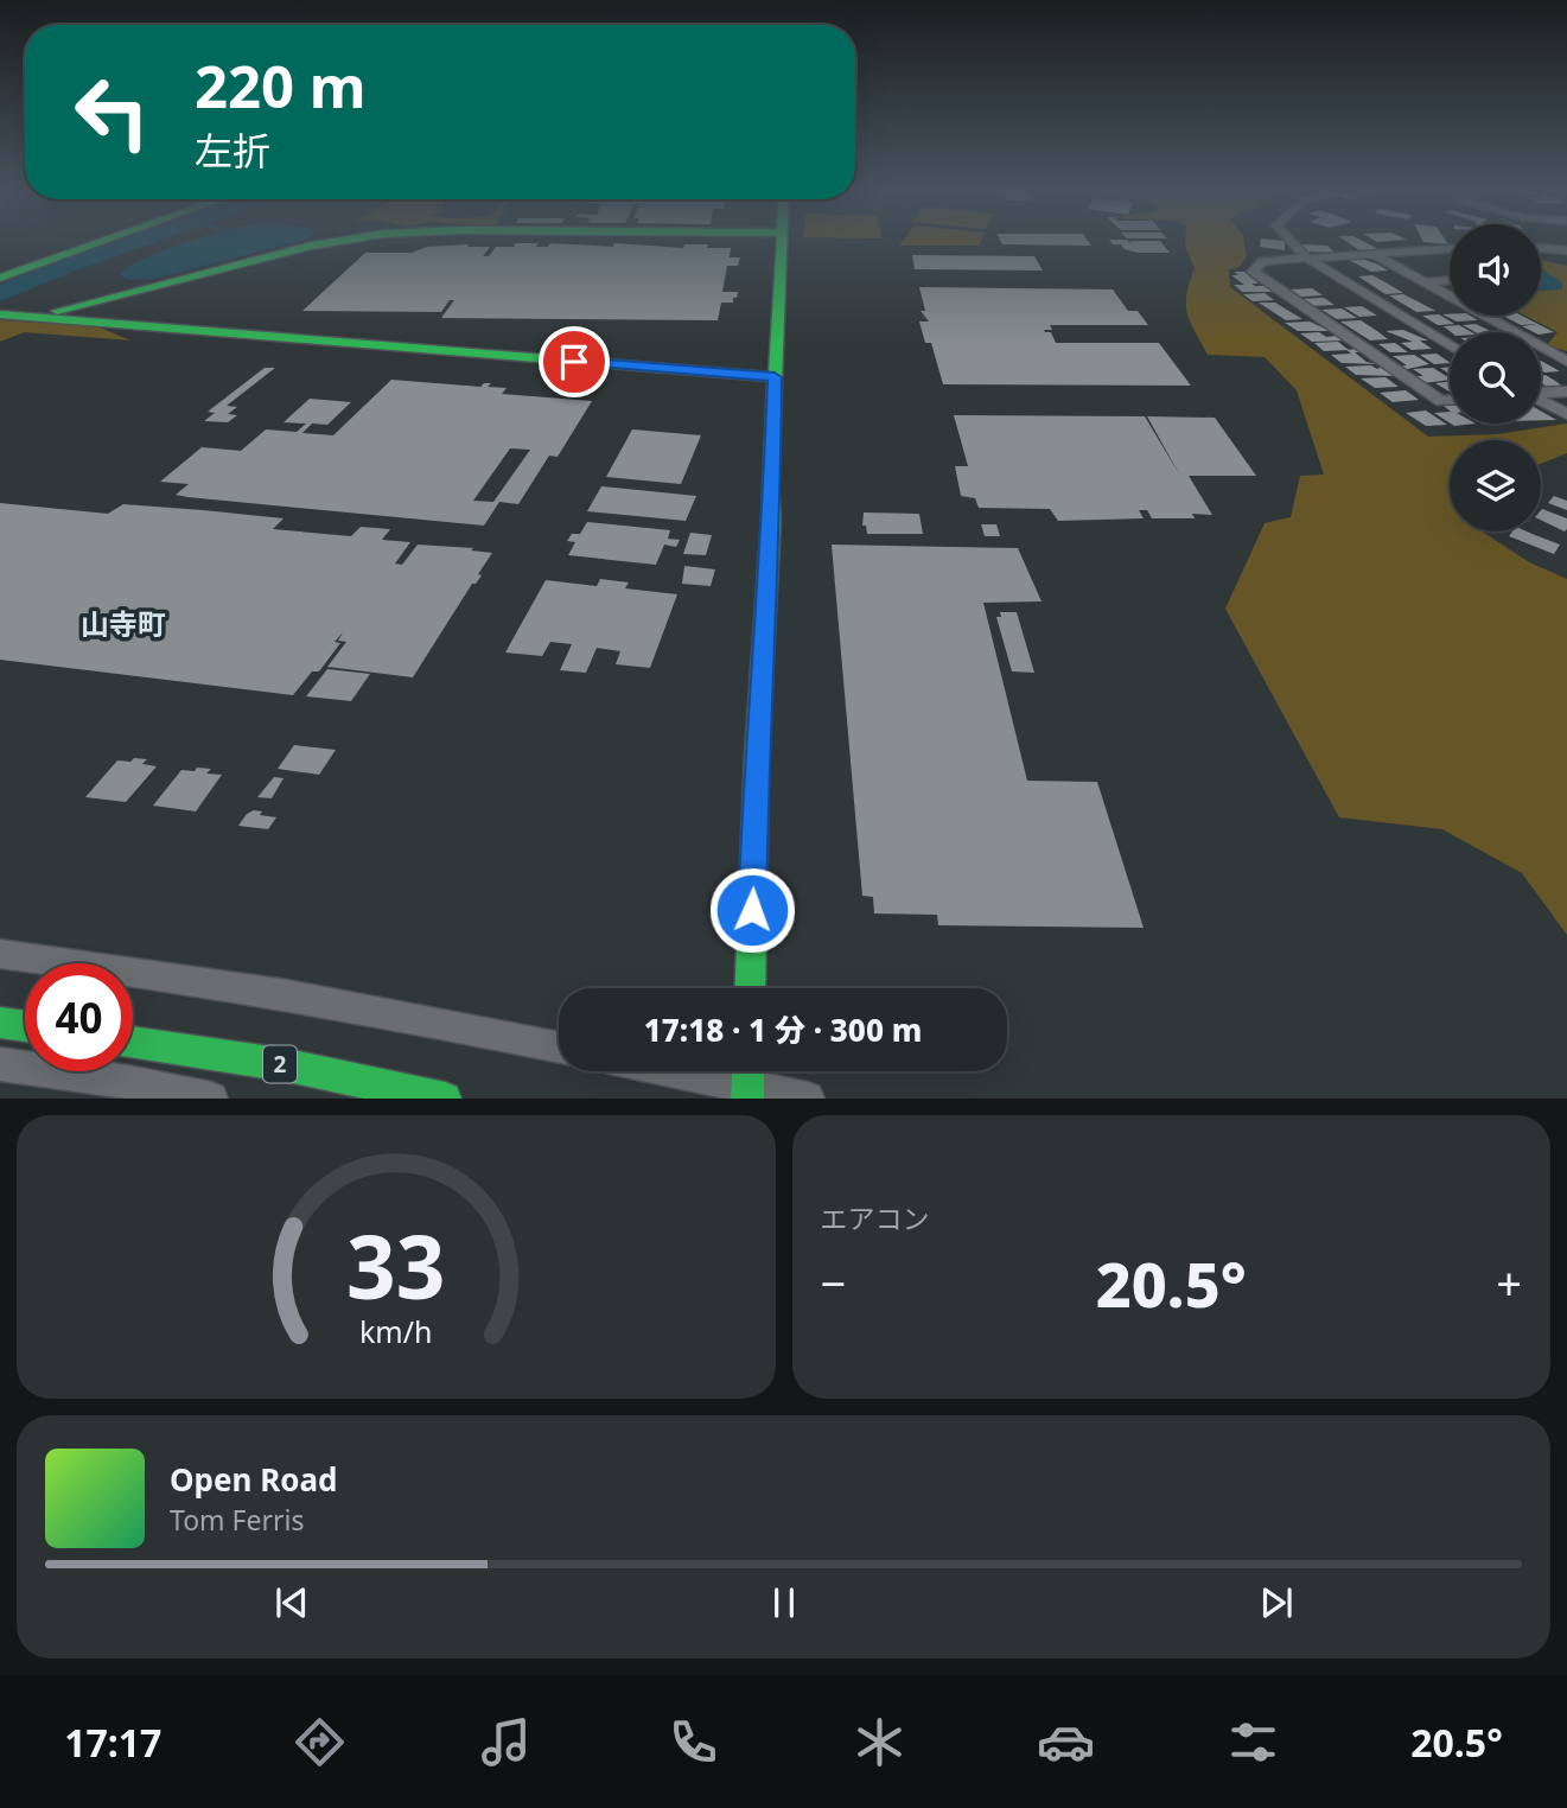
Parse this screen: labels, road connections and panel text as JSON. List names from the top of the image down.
{
  "streets": {
    "street": ["2"]
  },
  "districts": ["山寺町"],
  "page": {
    "turn": ["220 m", "左折"],
    "limit": "40",
    "trip": "17:18 · 1 分 · 300 m",
    "tile": "エアコン",
    "heat": ["−", "20.5°", "+"],
    "song": ["Open Road", "Tom Ferris"],
    "tabs": ["17:17", "20.5°"],
    "gauge": ["33", "km/h"]
  }
}
